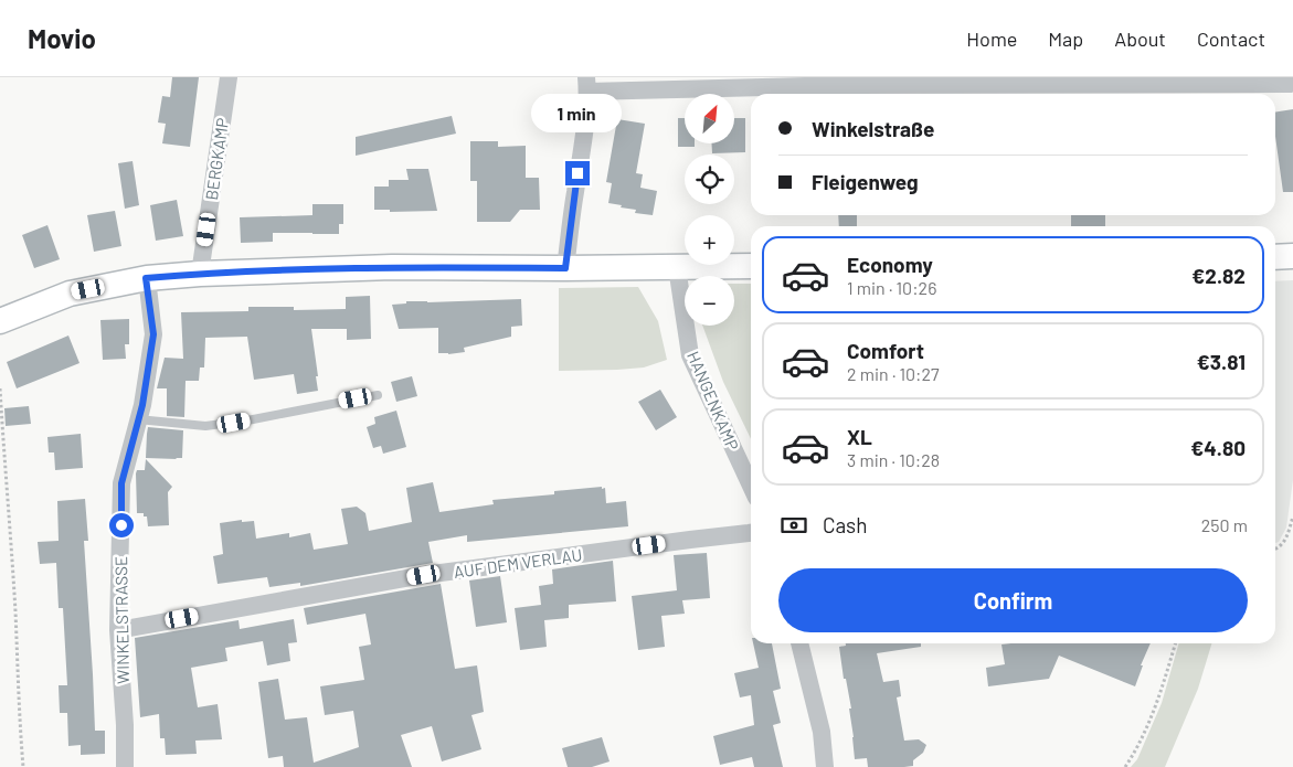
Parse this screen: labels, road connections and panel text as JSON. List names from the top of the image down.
{
  "streets": {
    "street": [
      "BERGKAMP",
      "HANGENKAMP",
      "AUF DEM VERLAU",
      "WINKELSTRASSE"
    ]
  },
  "crossings": [
    ["AUF DEM VERLAU", "WINKELSTRASSE"]
  ],
  "north": "top right",
  "page": {
    "header": "Movio",
    "nav": [
      "Home",
      "Map",
      "About",
      "Contact"
    ],
    "map_buttons": ["+", "−"],
    "bubble": "1 min",
    "banner": ["Winkelstraße", "Fleigenweg"],
    "list": [
      {
        "name": "Economy",
        "note": "1 min · 10:26",
        "value": "€2.82"
      },
      {
        "name": "Comfort",
        "note": "2 min · 10:27",
        "value": "€3.81"
      },
      {
        "name": "XL",
        "note": "3 min · 10:28",
        "value": "€4.80"
      }
    ],
    "pay": ["Cash", "250 m"],
    "buttons": "Confirm"
  }
}
